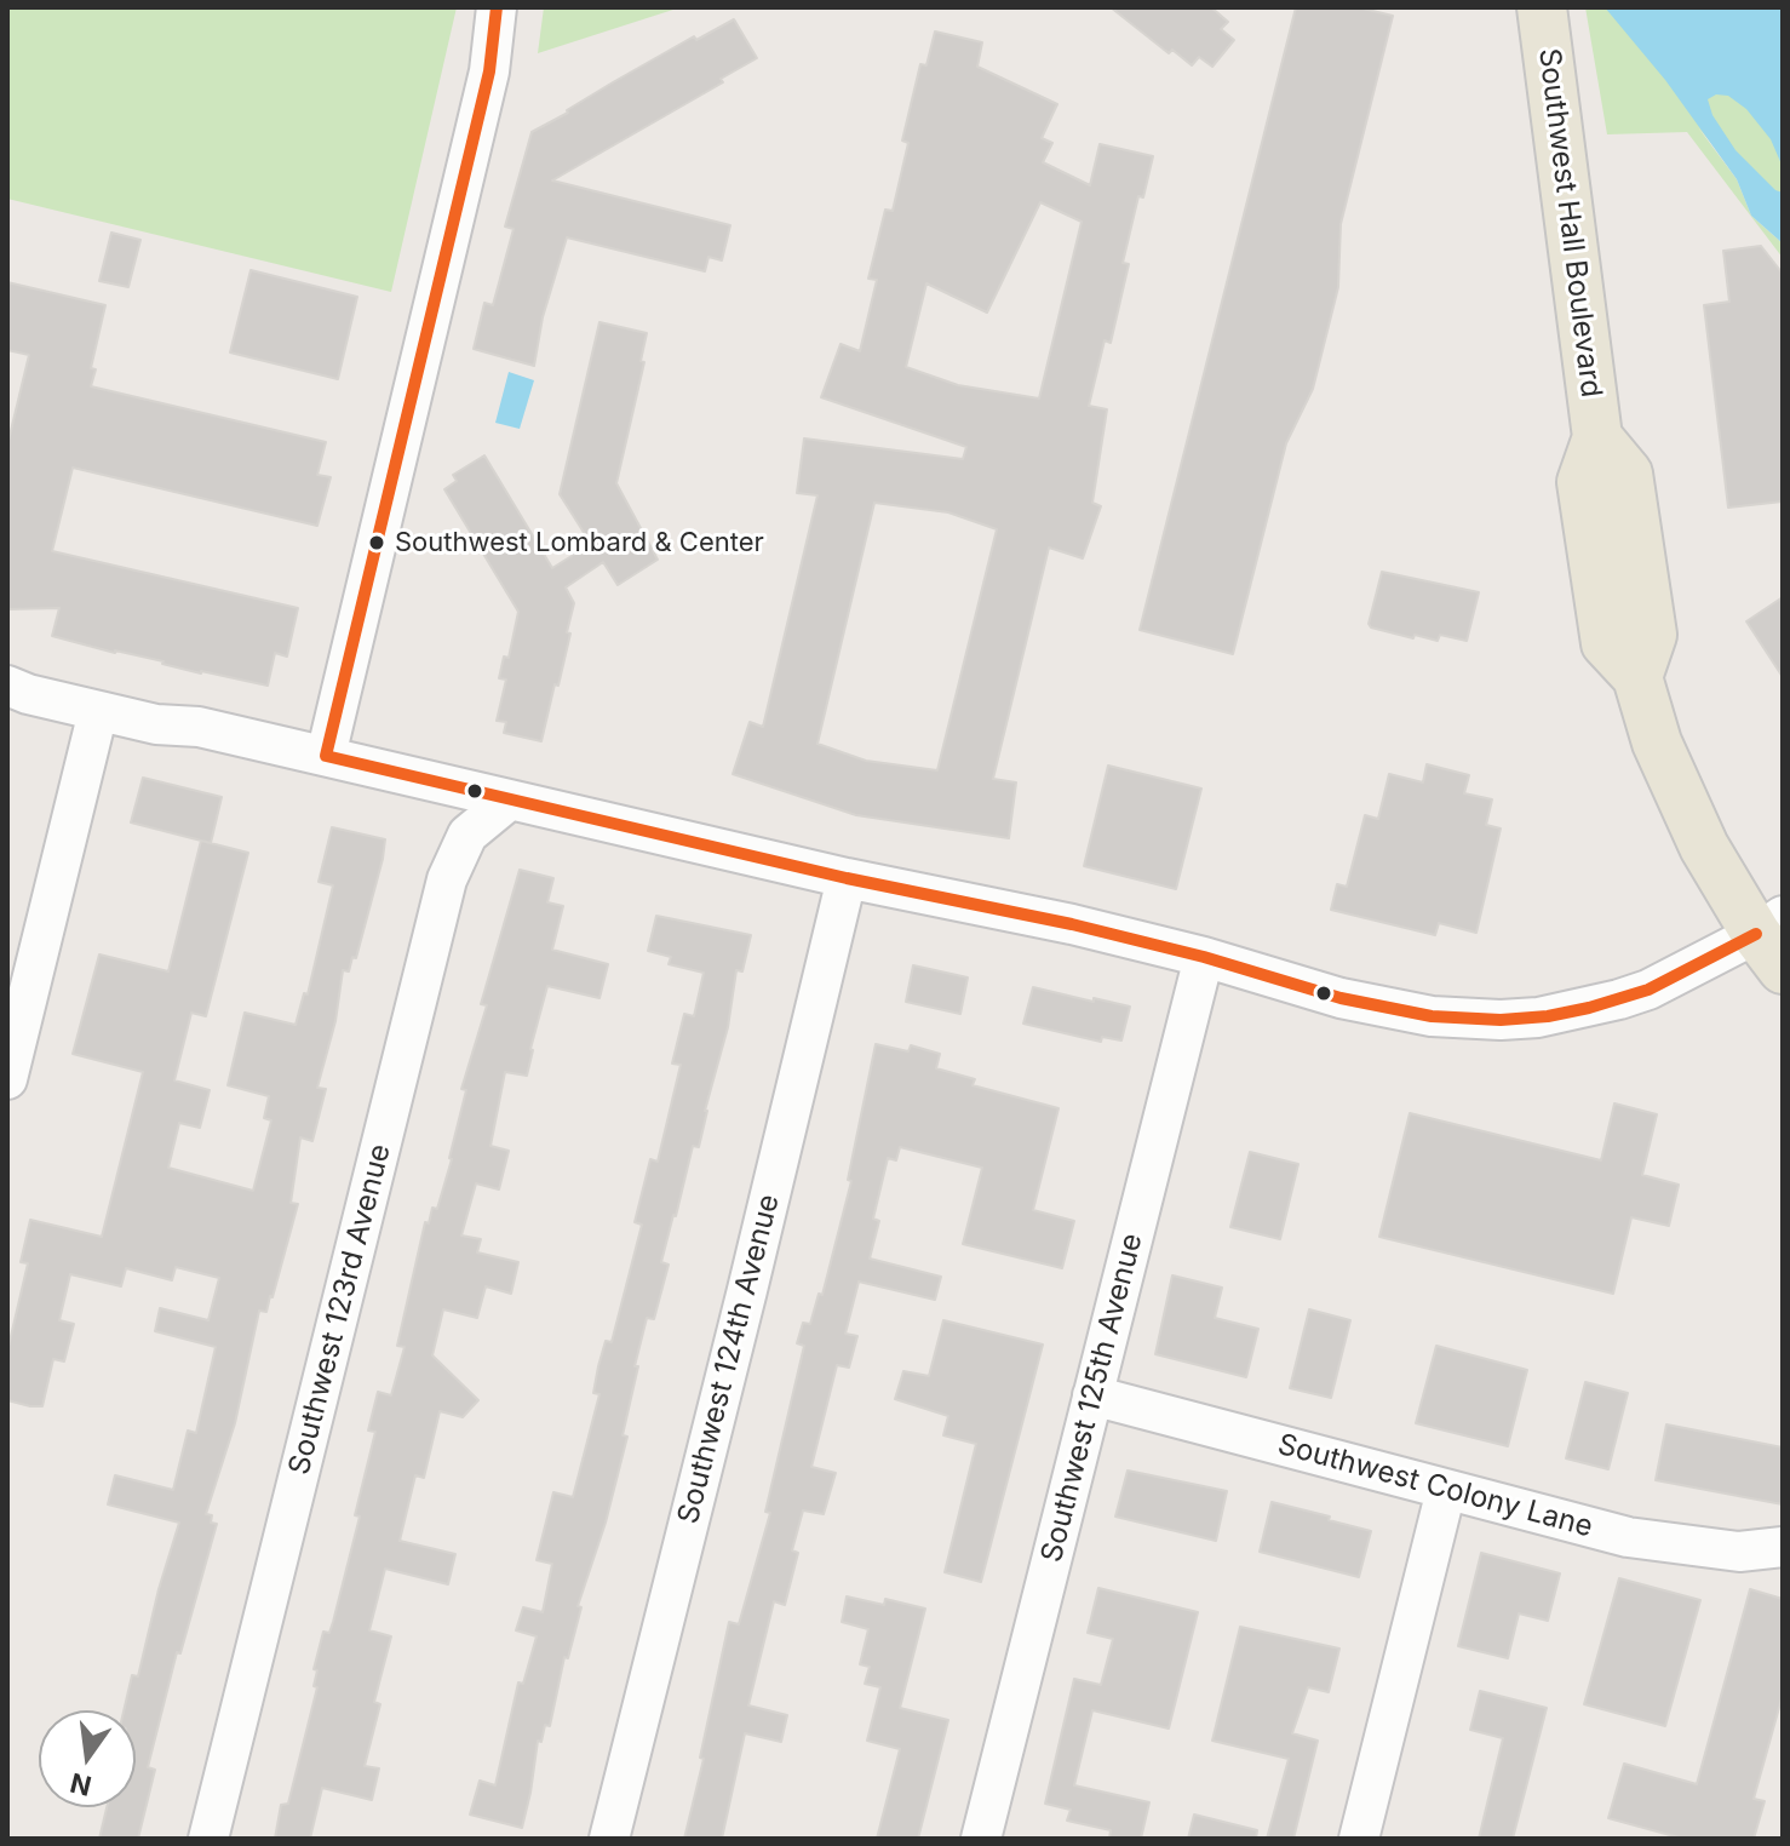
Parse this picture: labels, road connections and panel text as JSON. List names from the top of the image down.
{
  "streets": {
    "main road": ["Southwest Hall Boulevard"],
    "street": [
      "Southwest 123rd Avenue",
      "Southwest 124th Avenue",
      "Southwest 125th Avenue",
      "Southwest Colony Lane"
    ]
  },
  "crossings": [
    ["Southwest 125th Avenue", "Southwest Colony Lane"]
  ],
  "places": ["Southwest Lombard & Center"],
  "north": "bottom"
}
